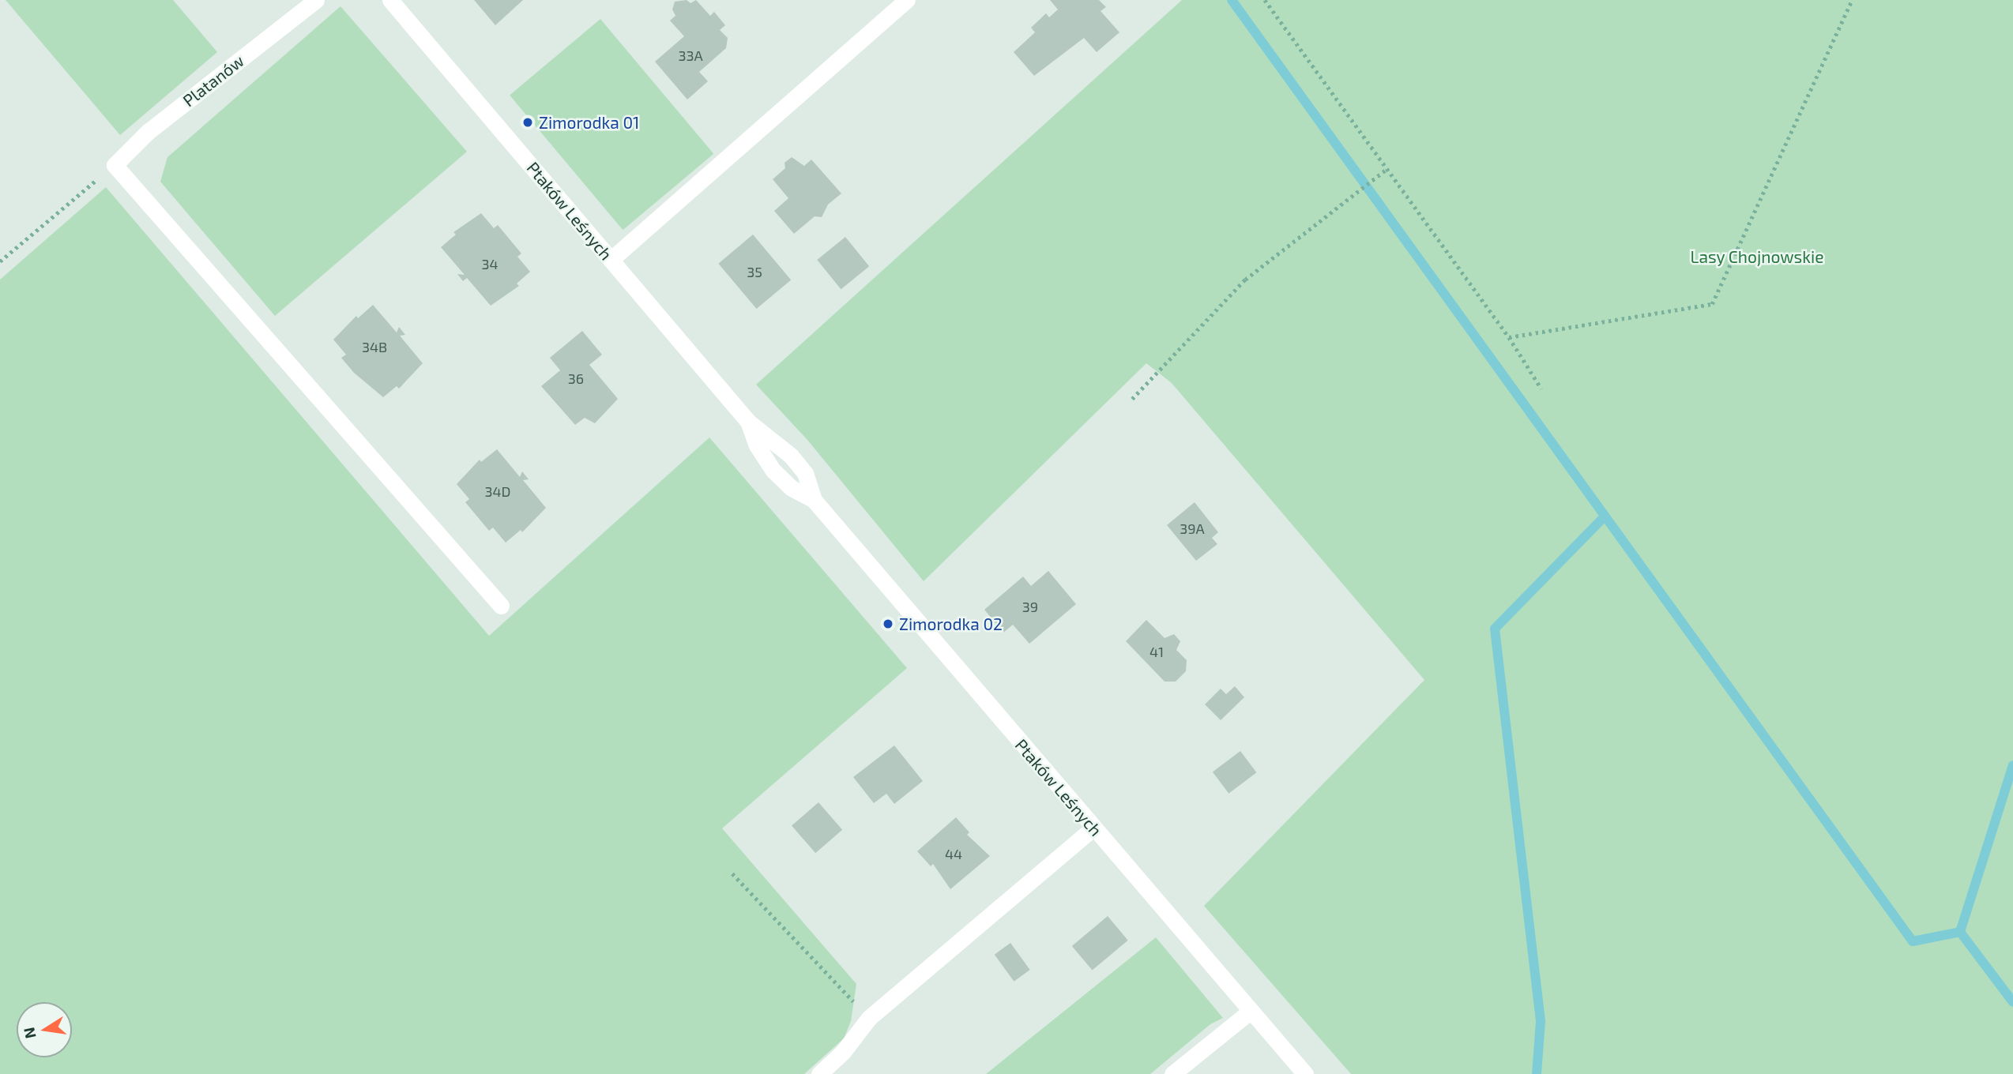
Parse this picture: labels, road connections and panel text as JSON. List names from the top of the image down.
{
  "streets": {
    "street": ["Platanów", "Ptaków Leśnych"]
  },
  "parks": ["Lasy Chojnowskie"],
  "places": ["Zimorodka 01", "Zimorodka 02"],
  "house_numbers": [
    "33A",
    "34",
    "35",
    "34B",
    "36",
    "34D",
    "39A",
    "39",
    "41",
    "44"
  ],
  "north": "left"
}
